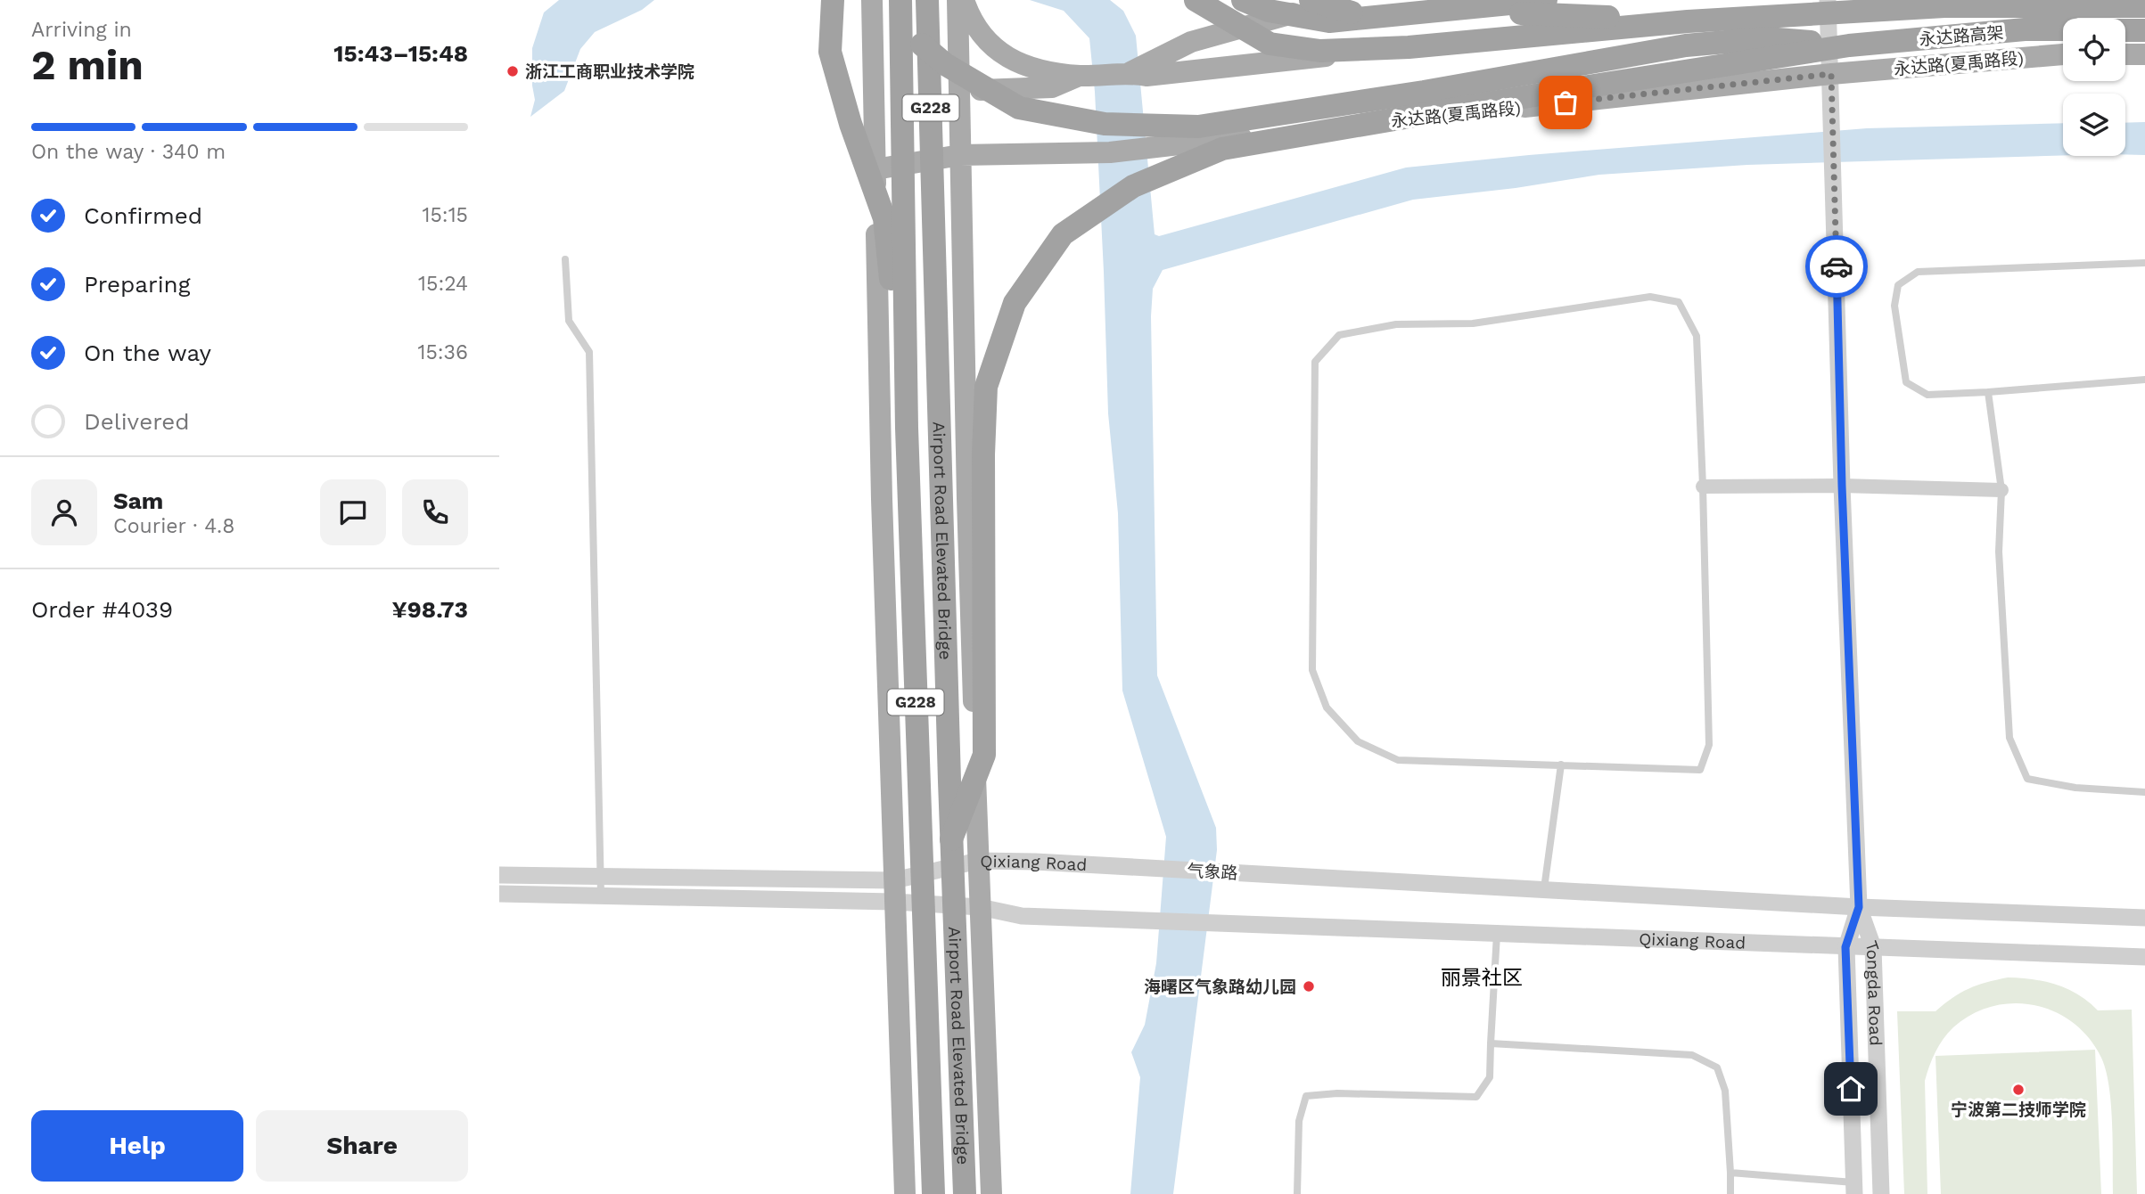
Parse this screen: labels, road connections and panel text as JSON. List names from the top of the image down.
{
  "streets": {
    "highway": ["永达路高架", "G228", "Airport Road Elevated Bridge"],
    "main road": ["永达路(夏禹路段)"],
    "street": ["Qixiang Road", "气象路", "Tongda Road"]
  },
  "crossings": [
    ["永达路(夏禹路段)", "Tongda Road"],
    ["Qixiang Road", "气象路"],
    ["Qixiang Road", "Tongda Road"]
  ],
  "districts": ["丽景社区"],
  "places": ["浙江工商职业技术学院", "海曙区气象路幼儿园", "宁波第二技师学院"],
  "page": {
    "heading": ["2 min", "Arriving in", "15:43–15:48"],
    "panel": [
      "Sam",
      "Courier · 4.8",
      "Order #4039",
      "¥98.73"
    ],
    "bar": "On the way · 340 m",
    "list": [
      ["Confirmed", "15:15"],
      ["Preparing", "15:24"],
      ["On the way", "15:36"],
      "Delivered"
    ],
    "buttons": ["Help", "Share"]
  }
}
